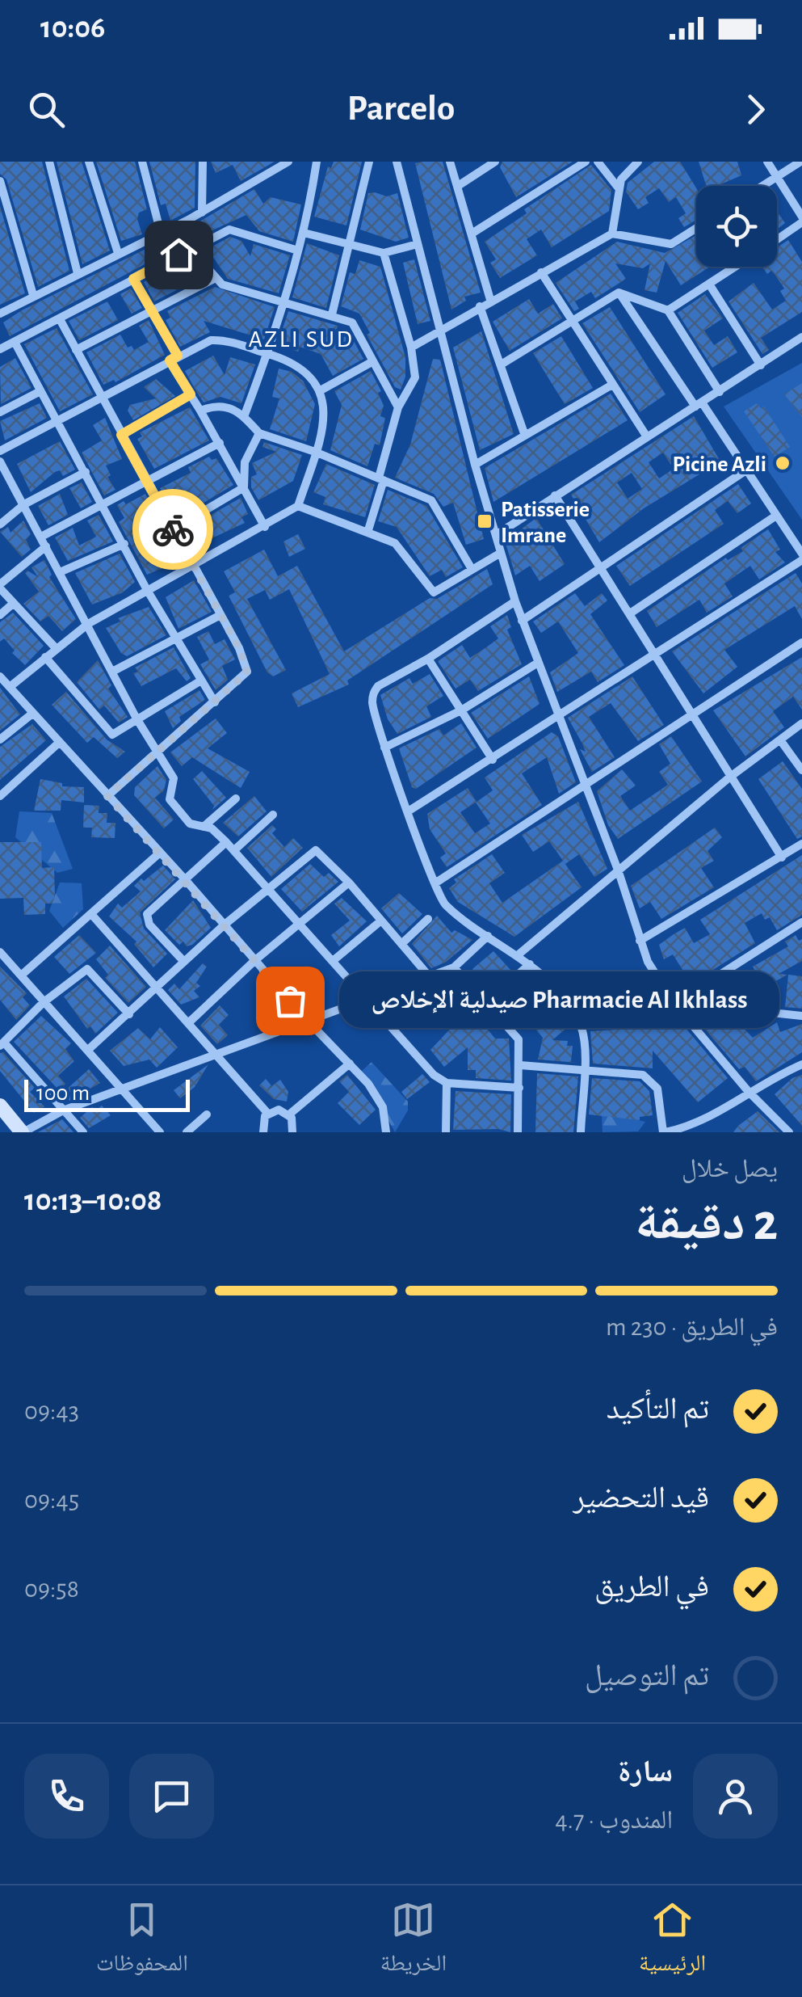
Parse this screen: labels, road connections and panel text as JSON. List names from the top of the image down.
{
  "districts": ["AZLI SUD"],
  "places": {
    "other": ["Picine Azli", "Pharmacie Al Ikhlass صيدلية الإخلاص"],
    "transit": ["Patisserie Imrane"]
  },
  "scale_bar": "100 m",
  "page": {
    "status": "10:06",
    "header": "Parcelo",
    "bubble": "Pharmacie Al Ikhlass صيدلية الإخلاص",
    "scale": "100 m",
    "heading": ["2 دقيقة", "يصل خلال", "10:08–10:13"],
    "panel": ["سارة", "المندوب · 4.7"],
    "bar": "في الطريق · 230 m",
    "list": [
      ["تم التأكيد", "09:43"],
      ["قيد التحضير", "09:45"],
      ["في الطريق", "09:58"],
      "تم التوصيل"
    ],
    "tabs": ["الرئيسية", "الخريطة", "المحفوظات"]
  }
}
